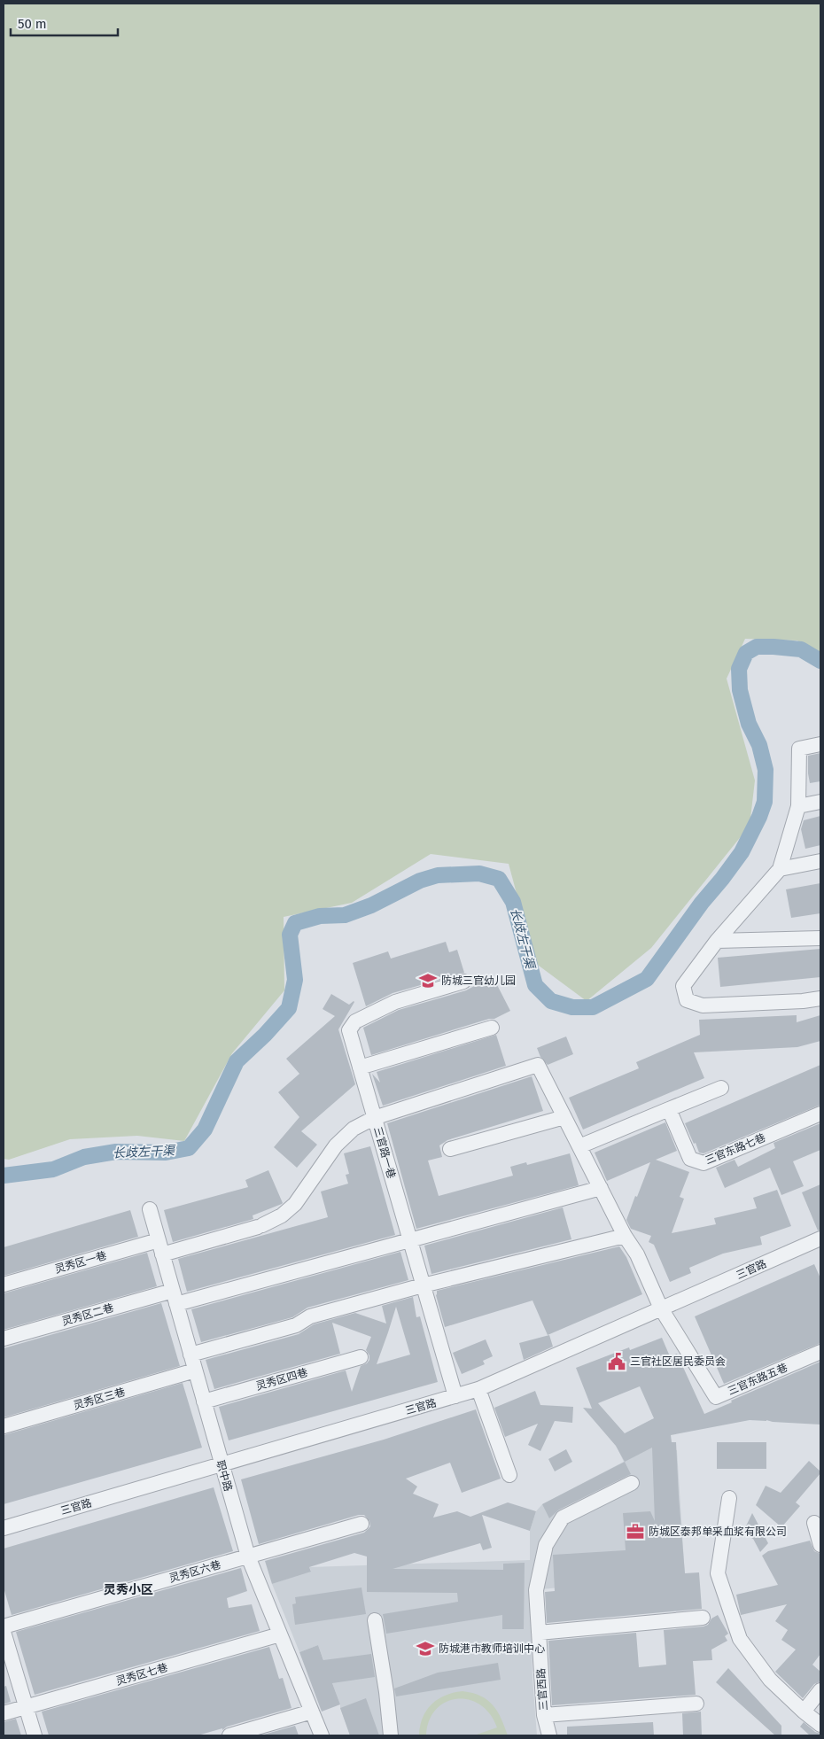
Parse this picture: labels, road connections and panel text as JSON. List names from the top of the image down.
{
  "streets": {
    "street": [
      "三官东路七巷",
      "三官路一巷",
      "灵秀区一巷",
      "三官路",
      "灵秀区二巷",
      "灵秀区四巷",
      "三官东路五巷",
      "灵秀区三巷",
      "职中路",
      "灵秀区六巷",
      "灵秀区七巷",
      "三官西路"
    ]
  },
  "crossings": [
    ["三官路一巷", "灵秀区一巷"],
    ["三官路一巷", "三官路"],
    ["三官路一巷", "灵秀区二巷"],
    ["灵秀区一巷", "职中路"],
    ["三官路", "三官东路五巷"],
    ["三官路", "职中路"],
    ["灵秀区二巷", "职中路"],
    ["灵秀区四巷", "职中路"],
    ["灵秀区三巷", "职中路"],
    ["职中路", "灵秀区六巷"],
    ["职中路", "灵秀区七巷"]
  ],
  "districts": ["灵秀小区"],
  "water": ["长歧左干渠"],
  "places": {
    "school or university": ["防城三官幼儿园", "防城港市教师培训中心"],
    "public building": ["三官社区居民委员会"],
    "office": ["防城区泰邦单采血浆有限公司"]
  },
  "scale_bar": "50 m"
}
